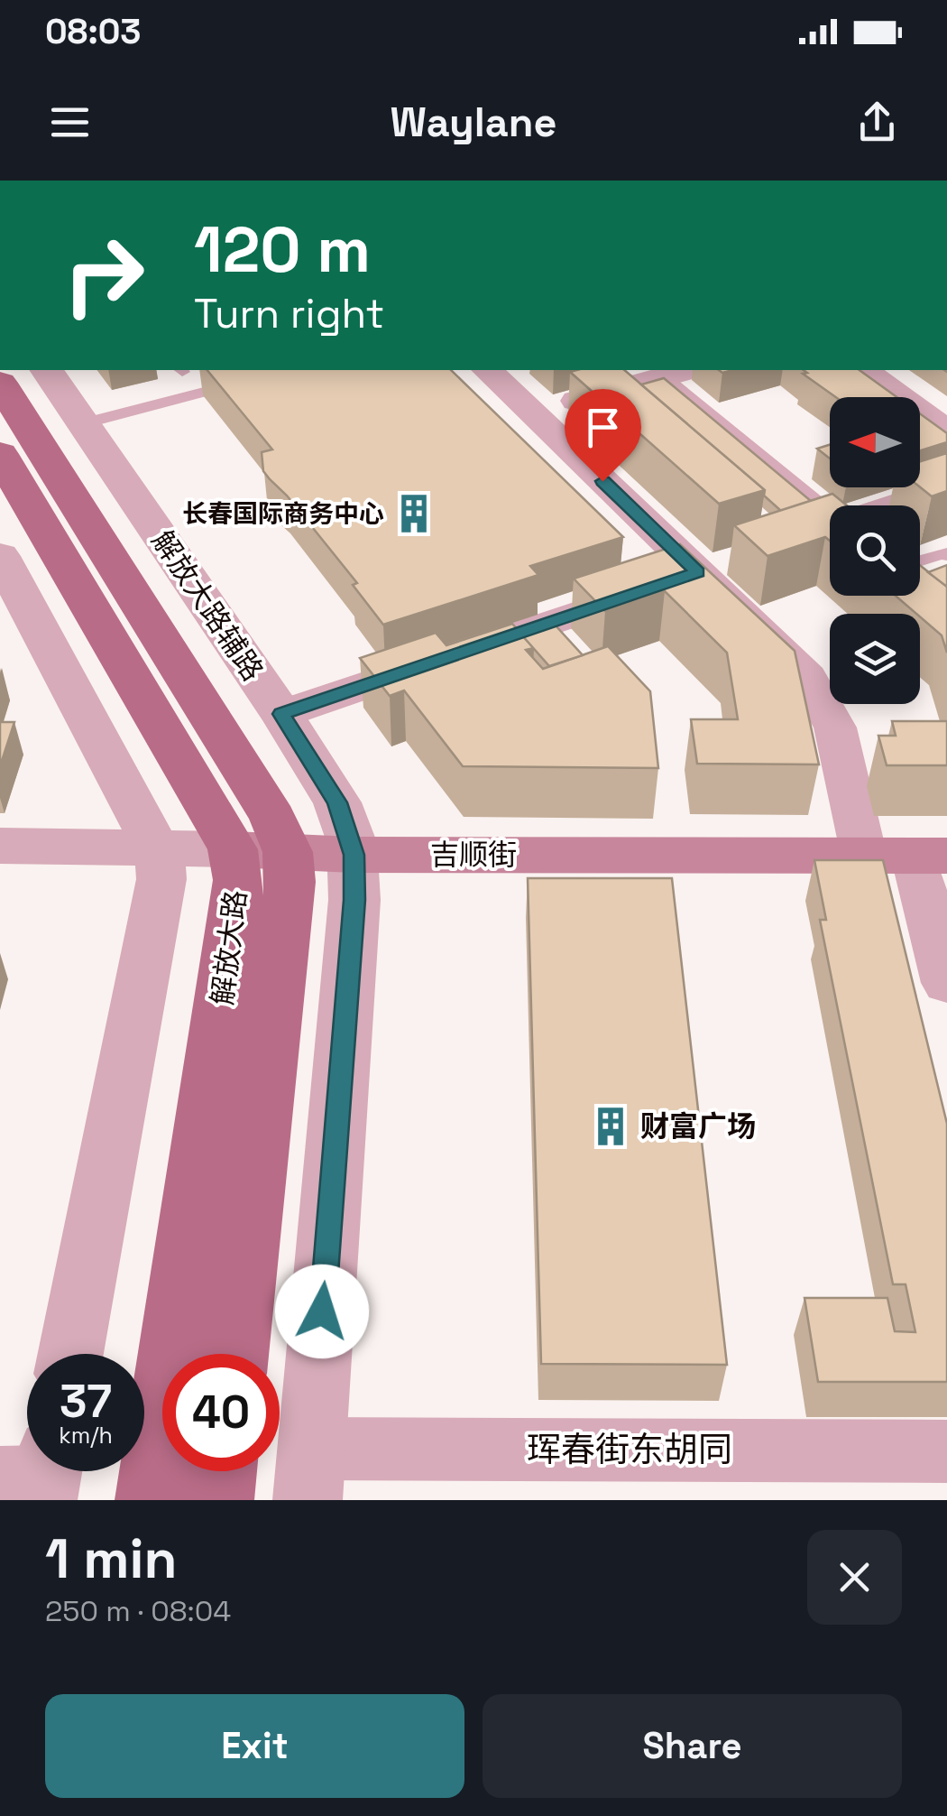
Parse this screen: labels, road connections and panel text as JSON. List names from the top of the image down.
{
  "streets": {
    "main road": ["吉顺街", "解放大路"],
    "street": ["解放大路辅路", "珲春街东胡同"]
  },
  "crossings": [
    ["解放大路辅路", "吉顺街"],
    ["解放大路辅路", "珲春街东胡同"],
    ["吉顺街", "解放大路"]
  ],
  "places": {
    "building": ["长春国际商务中心", "财富广场"]
  },
  "north": "left",
  "page": {
    "status": "08:03",
    "header": "Waylane",
    "turn": ["120 m", "Turn right"],
    "speed": "37 km/h",
    "limit": "40",
    "heading": ["1 min", "250 m · 08:04"],
    "buttons": ["Exit", "Share"]
  }
}
